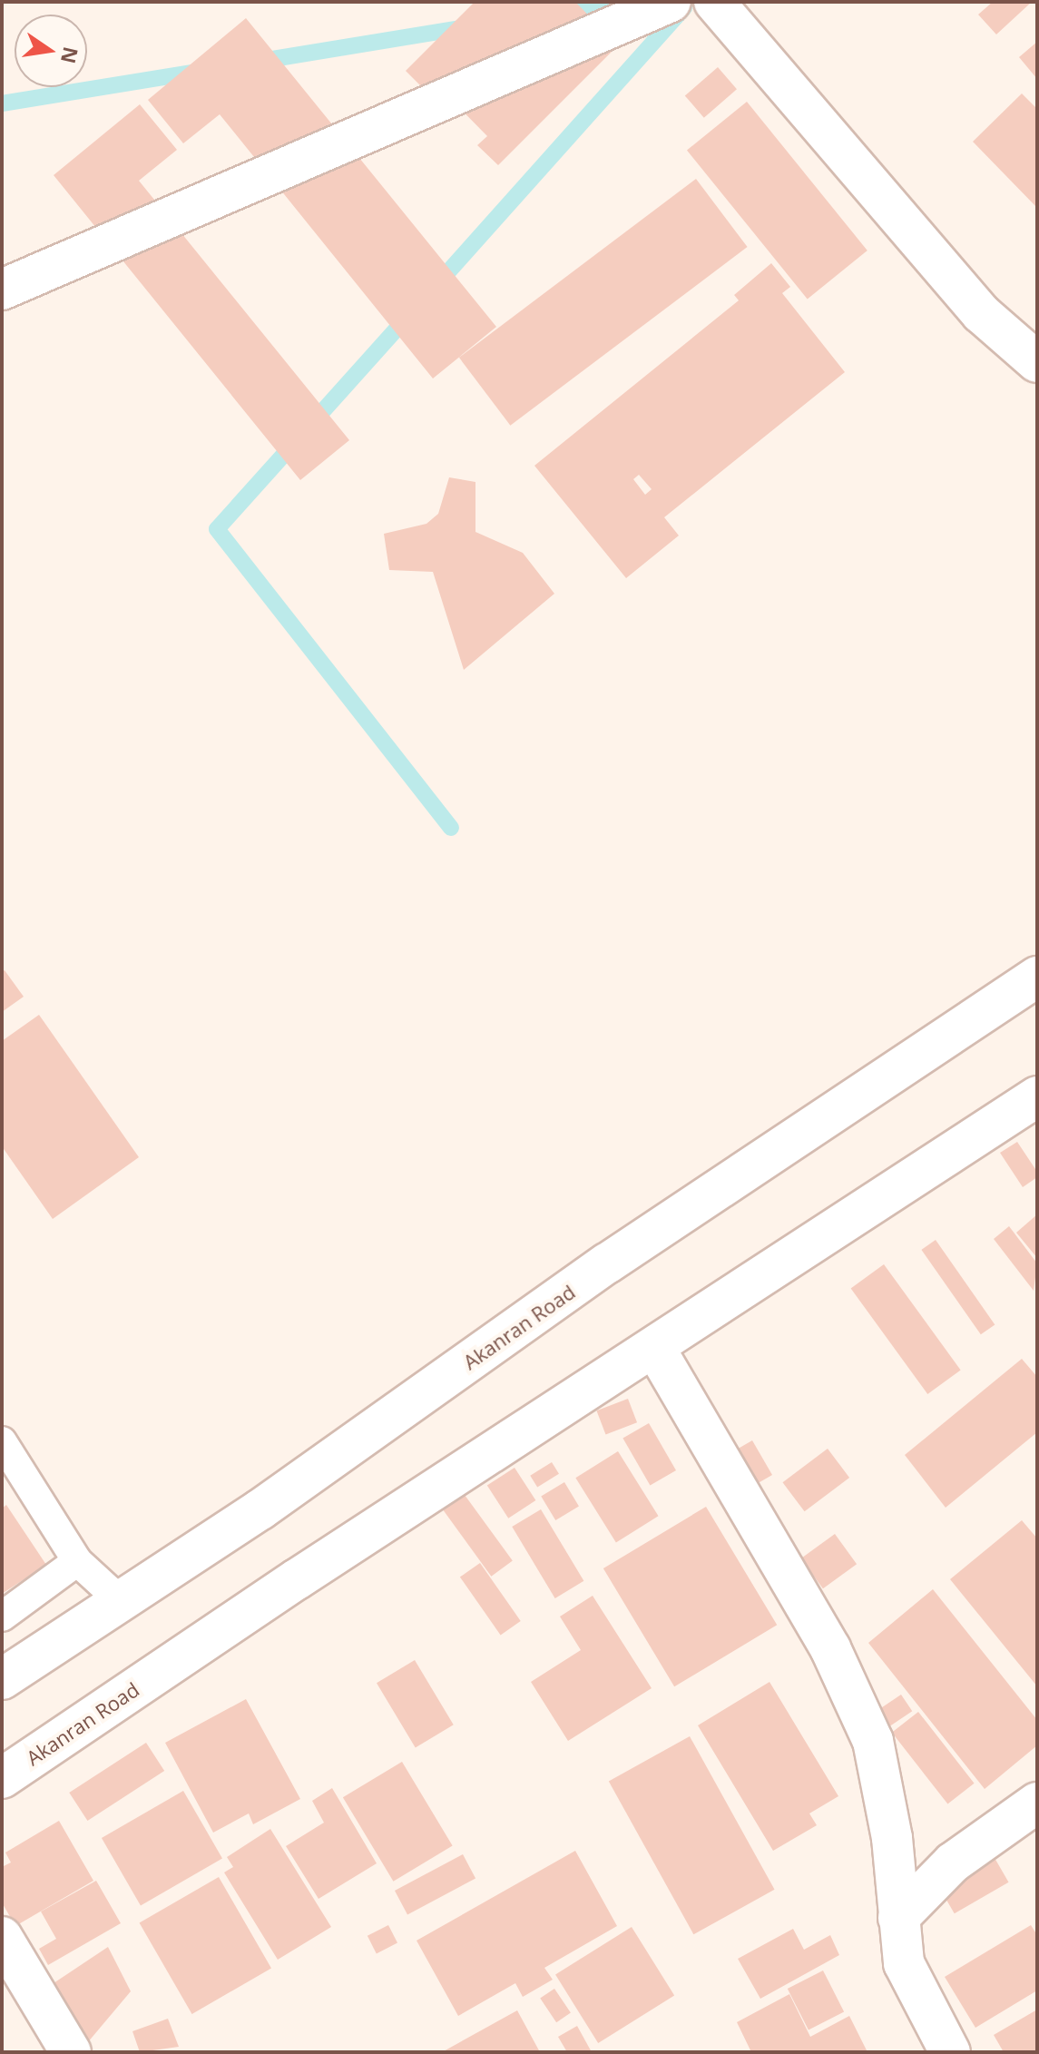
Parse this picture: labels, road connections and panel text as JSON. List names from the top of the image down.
{
  "streets": {
    "main road": ["Akanran Road"]
  },
  "north": "right"
}
